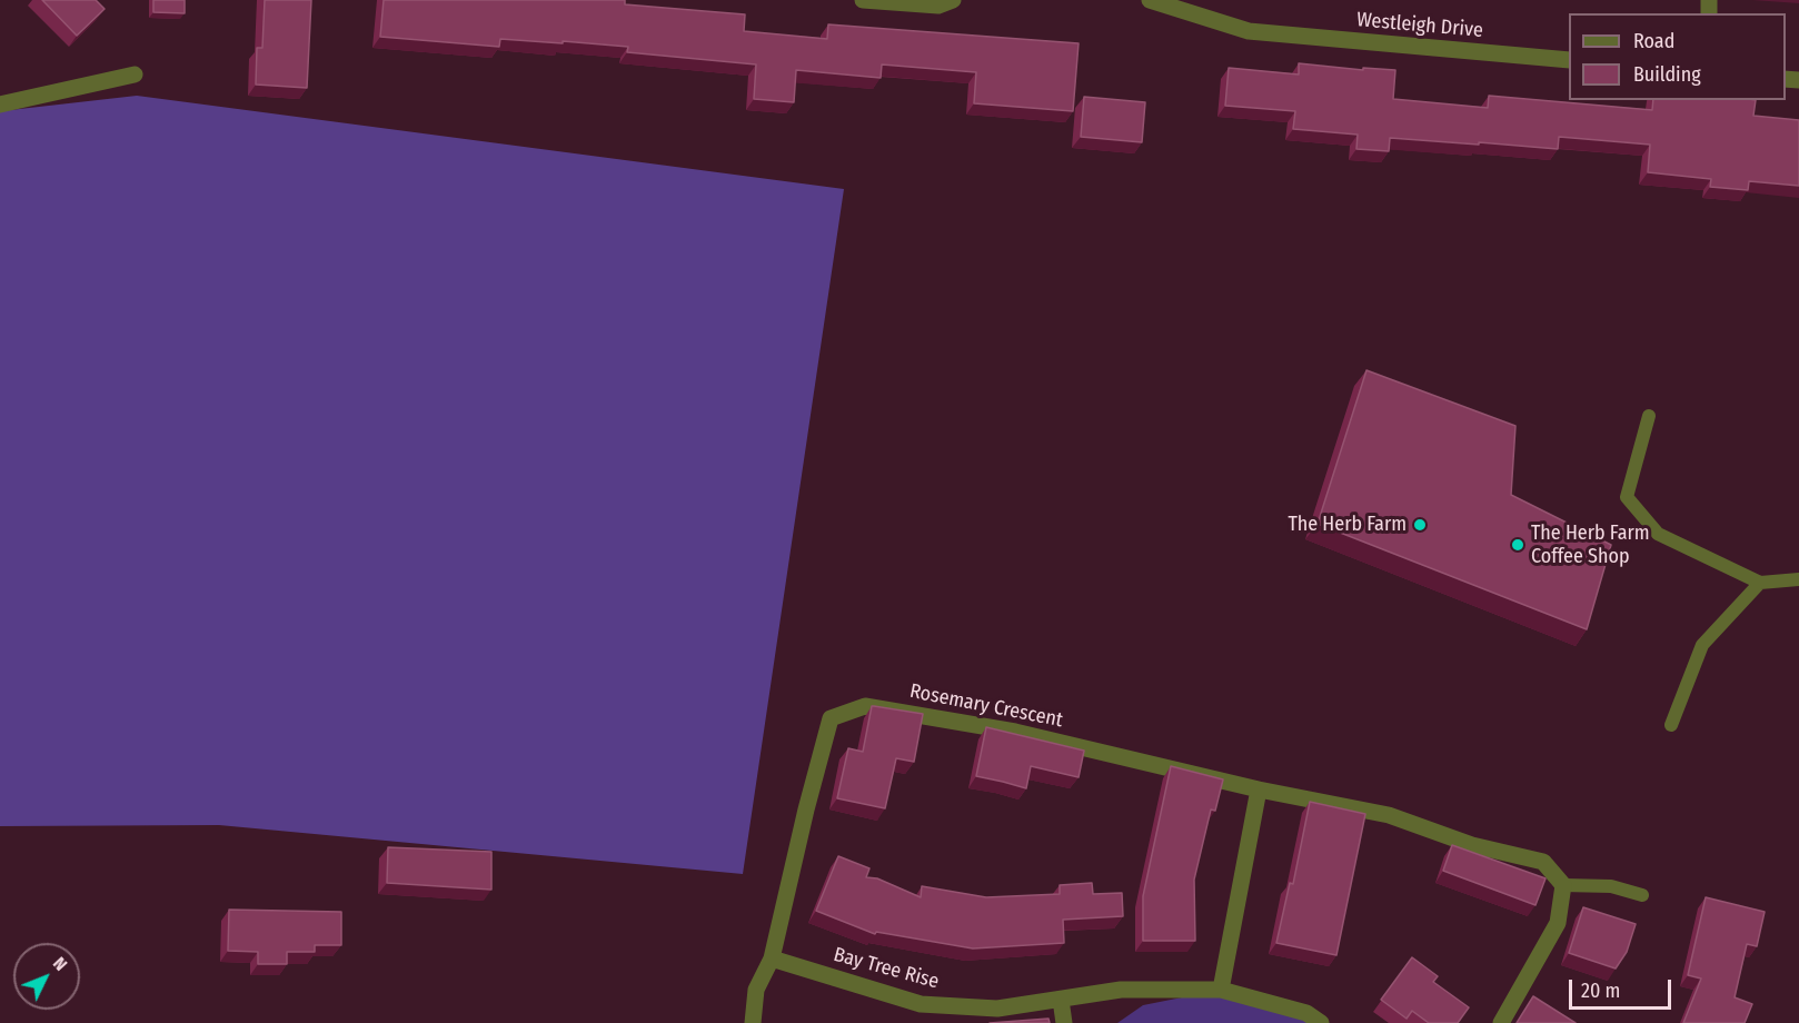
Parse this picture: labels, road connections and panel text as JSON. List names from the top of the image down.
{
  "streets": {
    "street": ["Westleigh Drive", "Rosemary Crescent", "Bay Tree Rise"]
  },
  "crossings": [
    ["Rosemary Crescent", "Bay Tree Rise"]
  ],
  "places": ["The Herb Farm", "The Herb Farm Coffee Shop"],
  "legend": ["Road", "Building"],
  "scale_bar": "20 m",
  "north": "top right"
}
